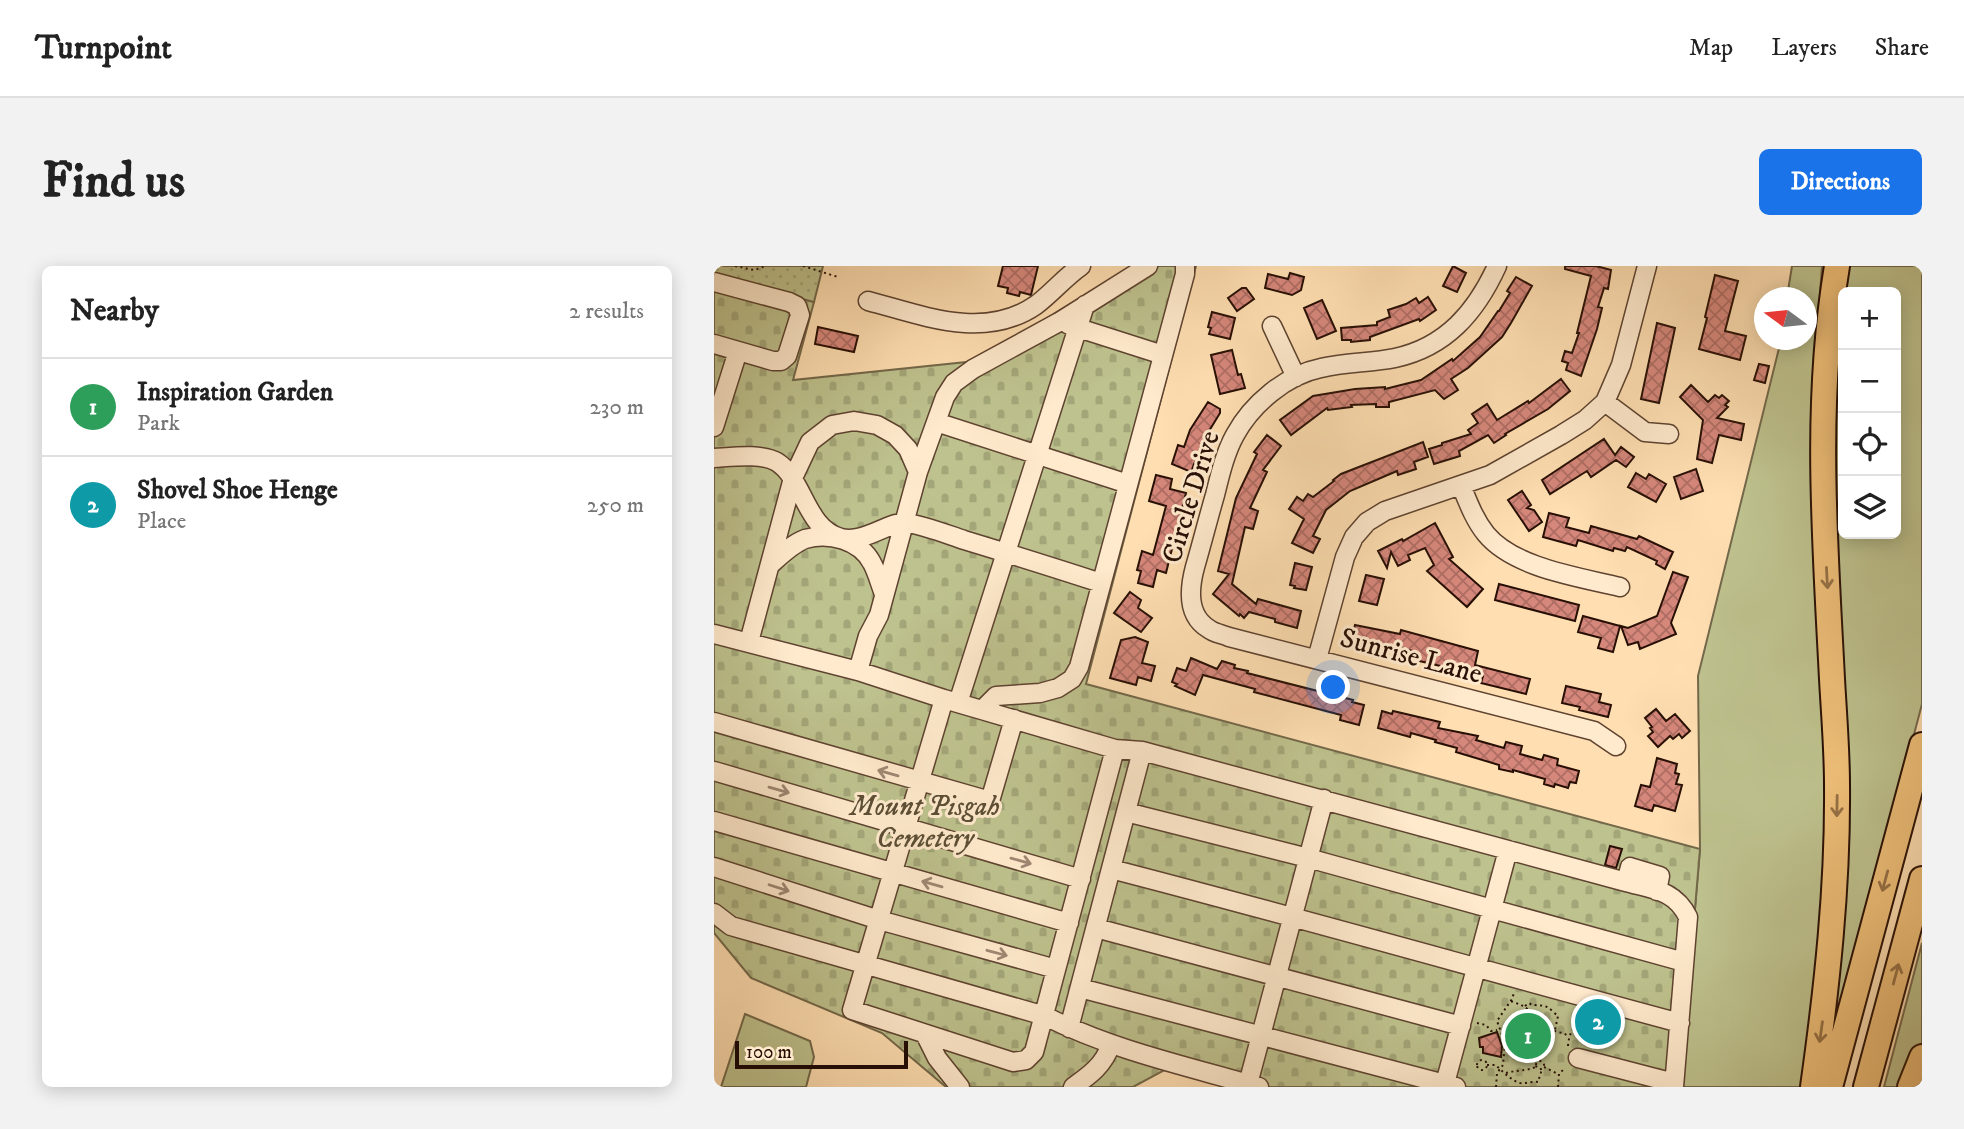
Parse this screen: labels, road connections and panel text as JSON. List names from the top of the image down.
{
  "streets": {
    "street": ["Circle Drive", "Sunrise Lane"]
  },
  "crossings": [
    ["Circle Drive", "Sunrise Lane"]
  ],
  "parks": ["Mount Pisgah Cemetery"],
  "scale_bar": "100 m",
  "north": "left",
  "page": {
    "header": "Turnpoint",
    "nav": ["Map", "Layers", "Share"],
    "buttons": "Directions",
    "title": "Find us",
    "heading": ["Nearby", "2 results"],
    "map_buttons": ["+", "−"],
    "list": [
      {
        "mark": "1",
        "name": "Inspiration Garden",
        "note": "Park",
        "value": "230 m"
      },
      {
        "mark": "2",
        "name": "Shovel Shoe Henge",
        "note": "Place",
        "value": "250 m"
      }
    ],
    "pins": ["2", "1"],
    "scale": "100 m"
  }
}
